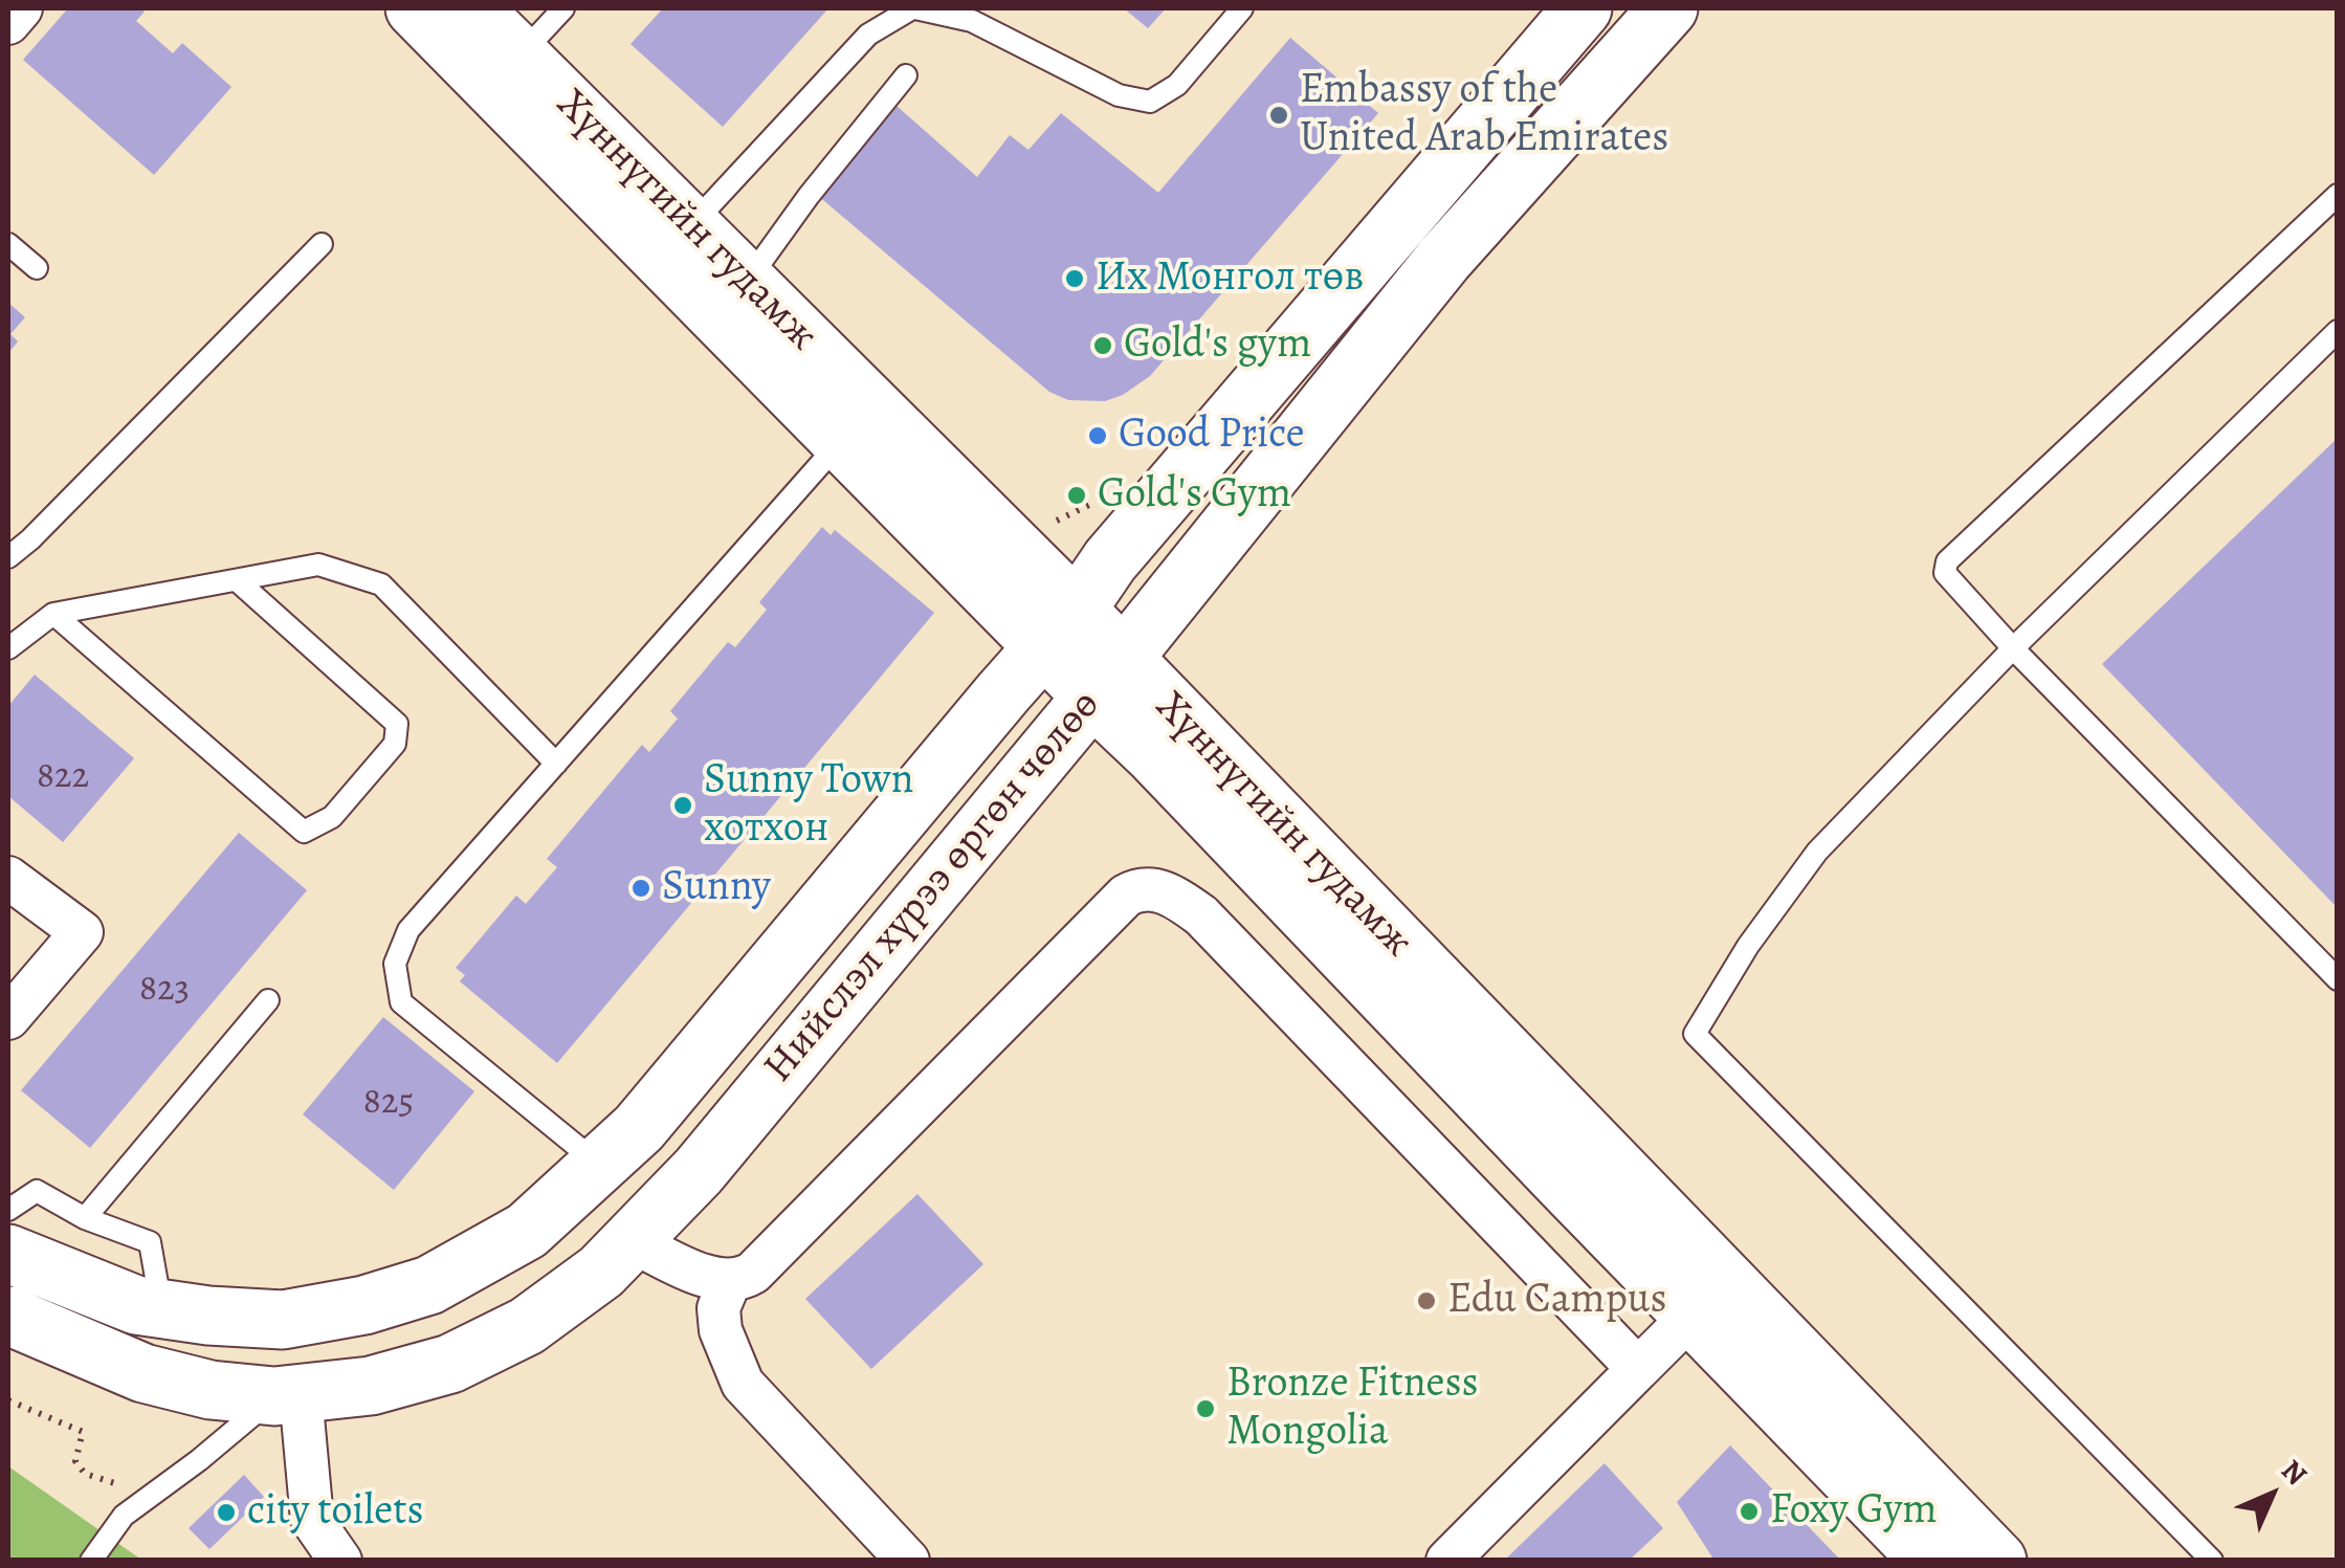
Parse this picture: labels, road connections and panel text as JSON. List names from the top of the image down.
{
  "streets": {
    "main road": ["Хүннүгийн гудамж", "Нийслэл хүрээ өргөн чөлөө"]
  },
  "crossings": [
    ["Хүннүгийн гудамж", "Нийслэл хүрээ өргөн чөлөө"]
  ],
  "places": [
    "Embassy of the United Arab Emirates",
    "Их Монгол төв",
    "Gold's gym",
    "Good Price",
    "Gold's Gym",
    "Sunny Town хотхон",
    "Sunny",
    "Edu Campus",
    "Bronze Fitness Mongolia",
    "Foxy Gym",
    "city toilets"
  ],
  "house_numbers": ["822", "823", "825"],
  "north": "top right"
}
